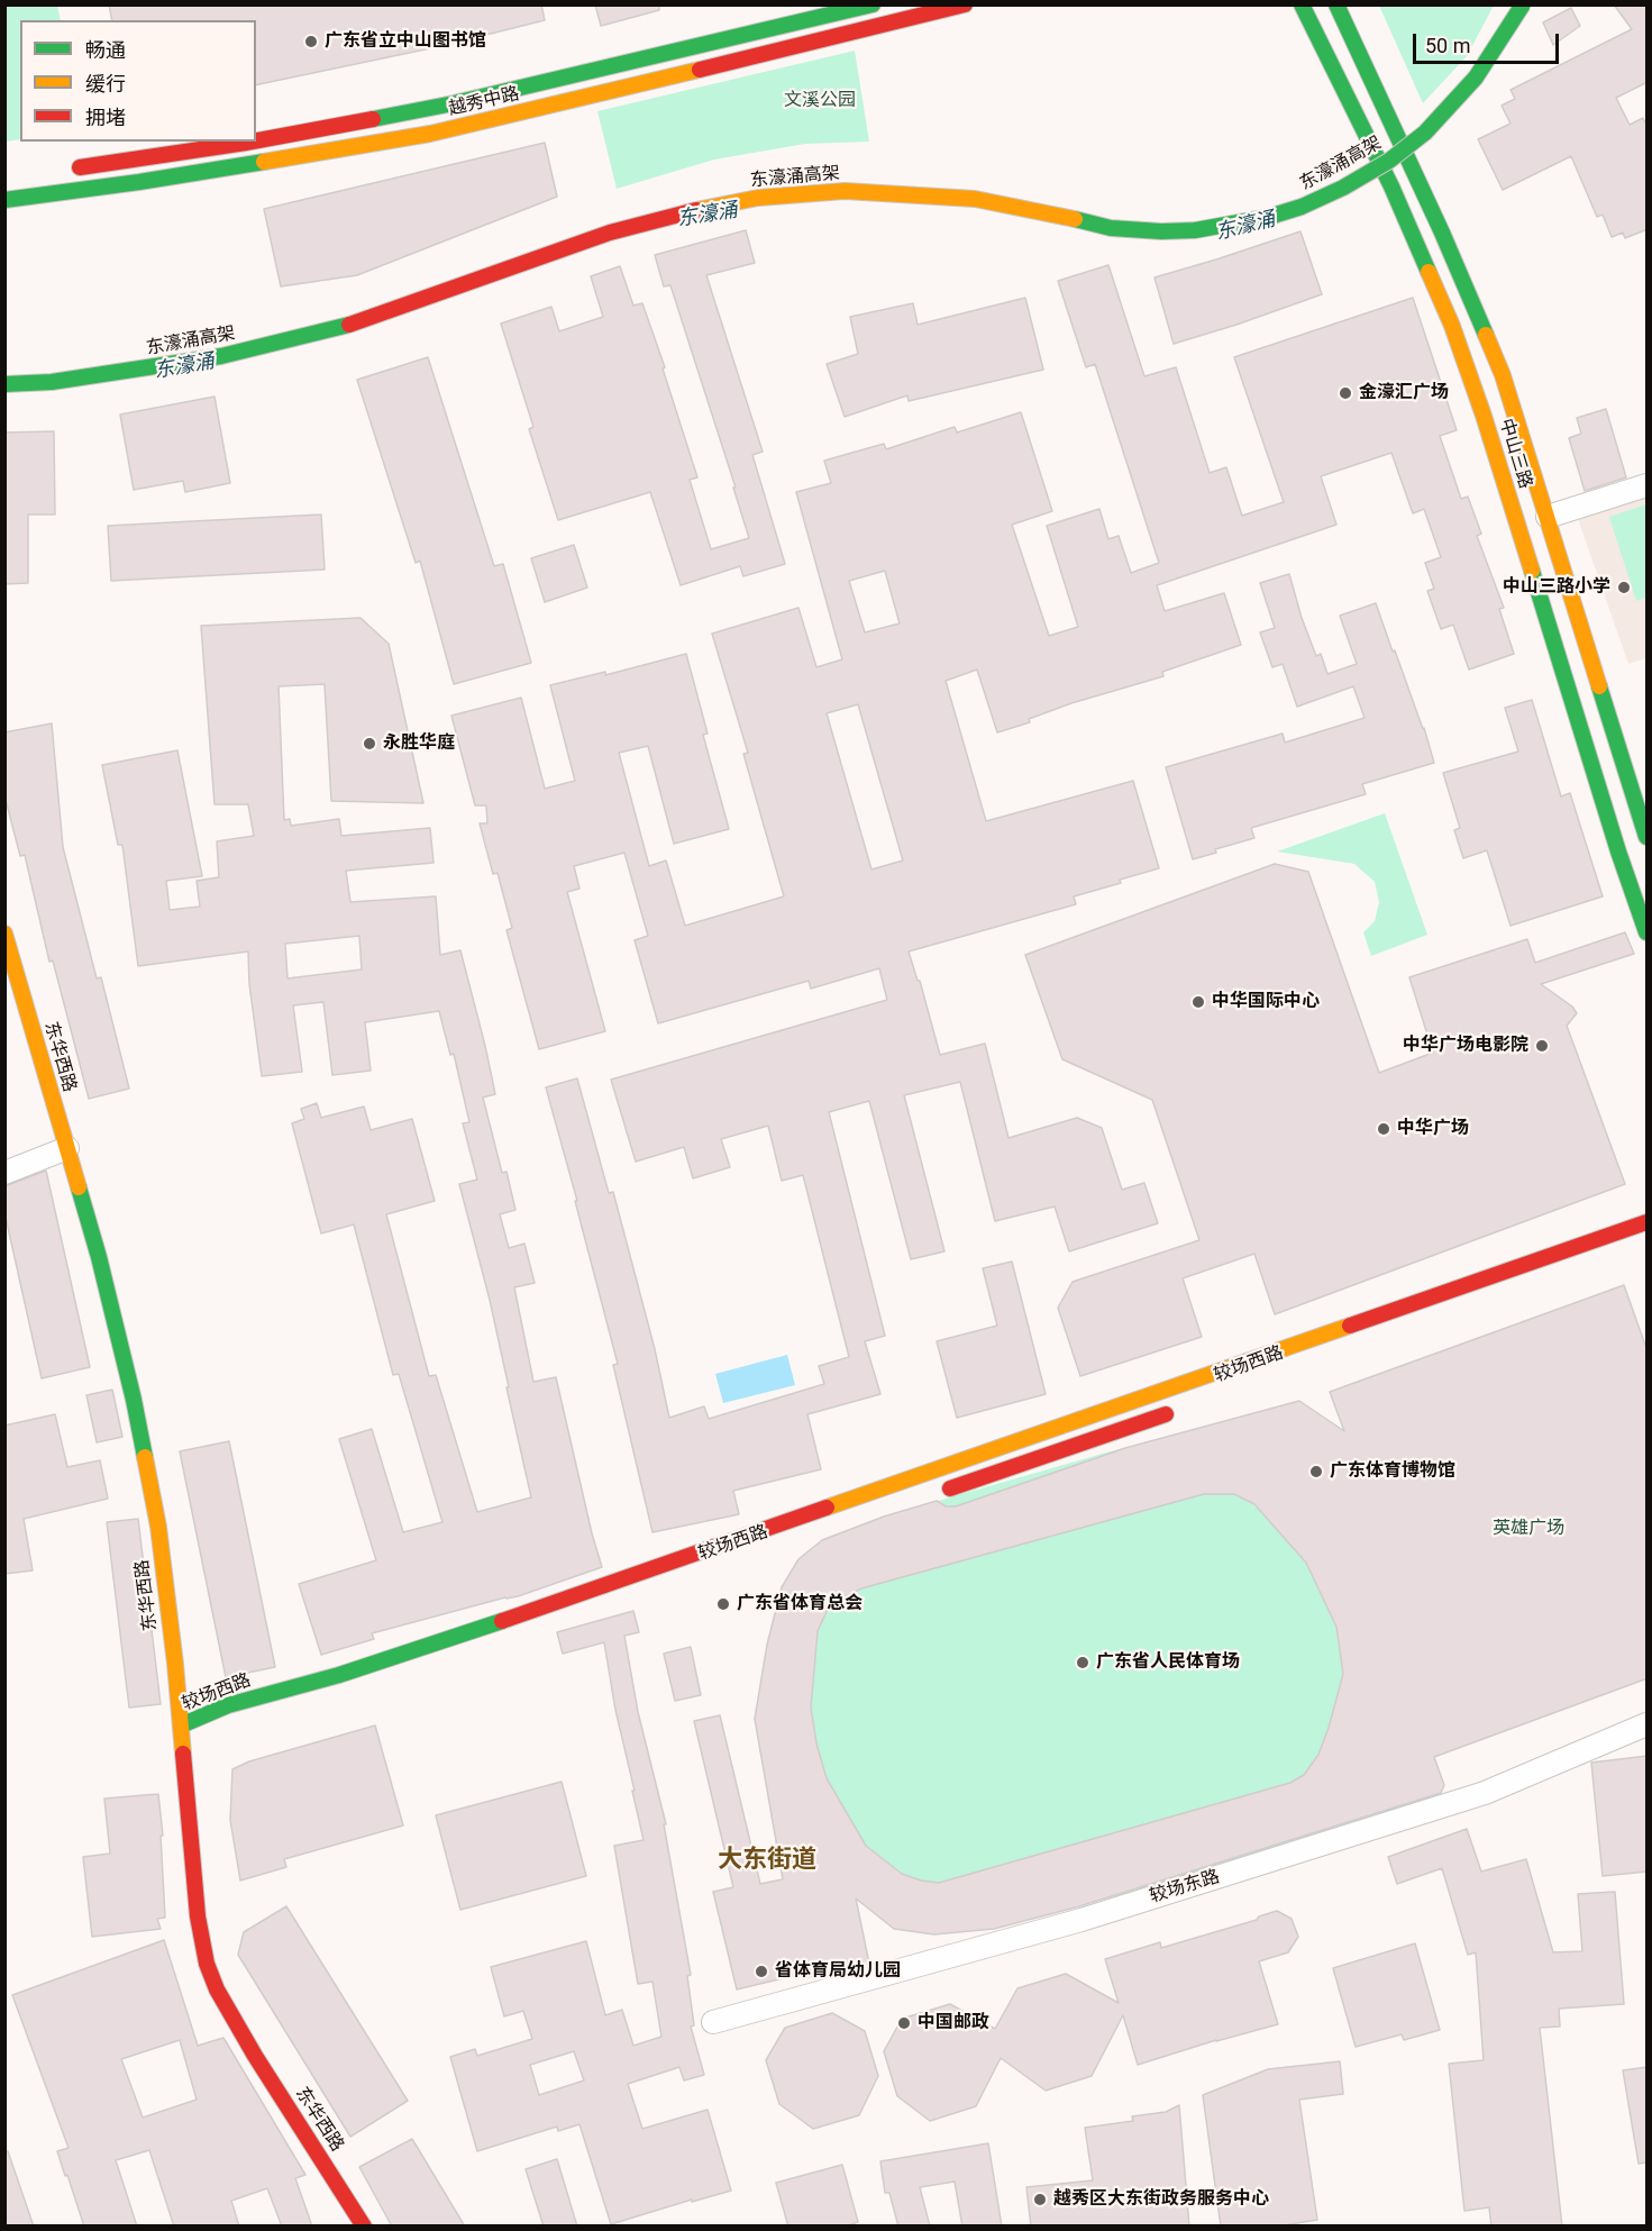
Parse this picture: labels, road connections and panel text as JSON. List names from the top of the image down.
{
  "streets": {
    "main road": [
      "越秀中路",
      "东濠涌高架",
      "中山三路",
      "东华西路",
      "较场西路"
    ],
    "street": ["较场东路"]
  },
  "crossings": [
    ["东华西路", "较场西路"]
  ],
  "districts": ["大东街道"],
  "water": ["东濠涌"],
  "parks": ["文溪公园", "英雄广场"],
  "places": [
    "广东省立中山图书馆",
    "金濠汇广场",
    "中山三路小学",
    "永胜华庭",
    "中华国际中心",
    "中华广场电影院",
    "中华广场",
    "广东体育博物馆",
    "广东省体育总会",
    "广东省人民体育场",
    "省体育局幼儿园",
    "中国邮政",
    "越秀区大东街政务服务中心"
  ],
  "legend": ["畅通", "缓行", "拥堵"],
  "scale_bar": "50 m"
}
